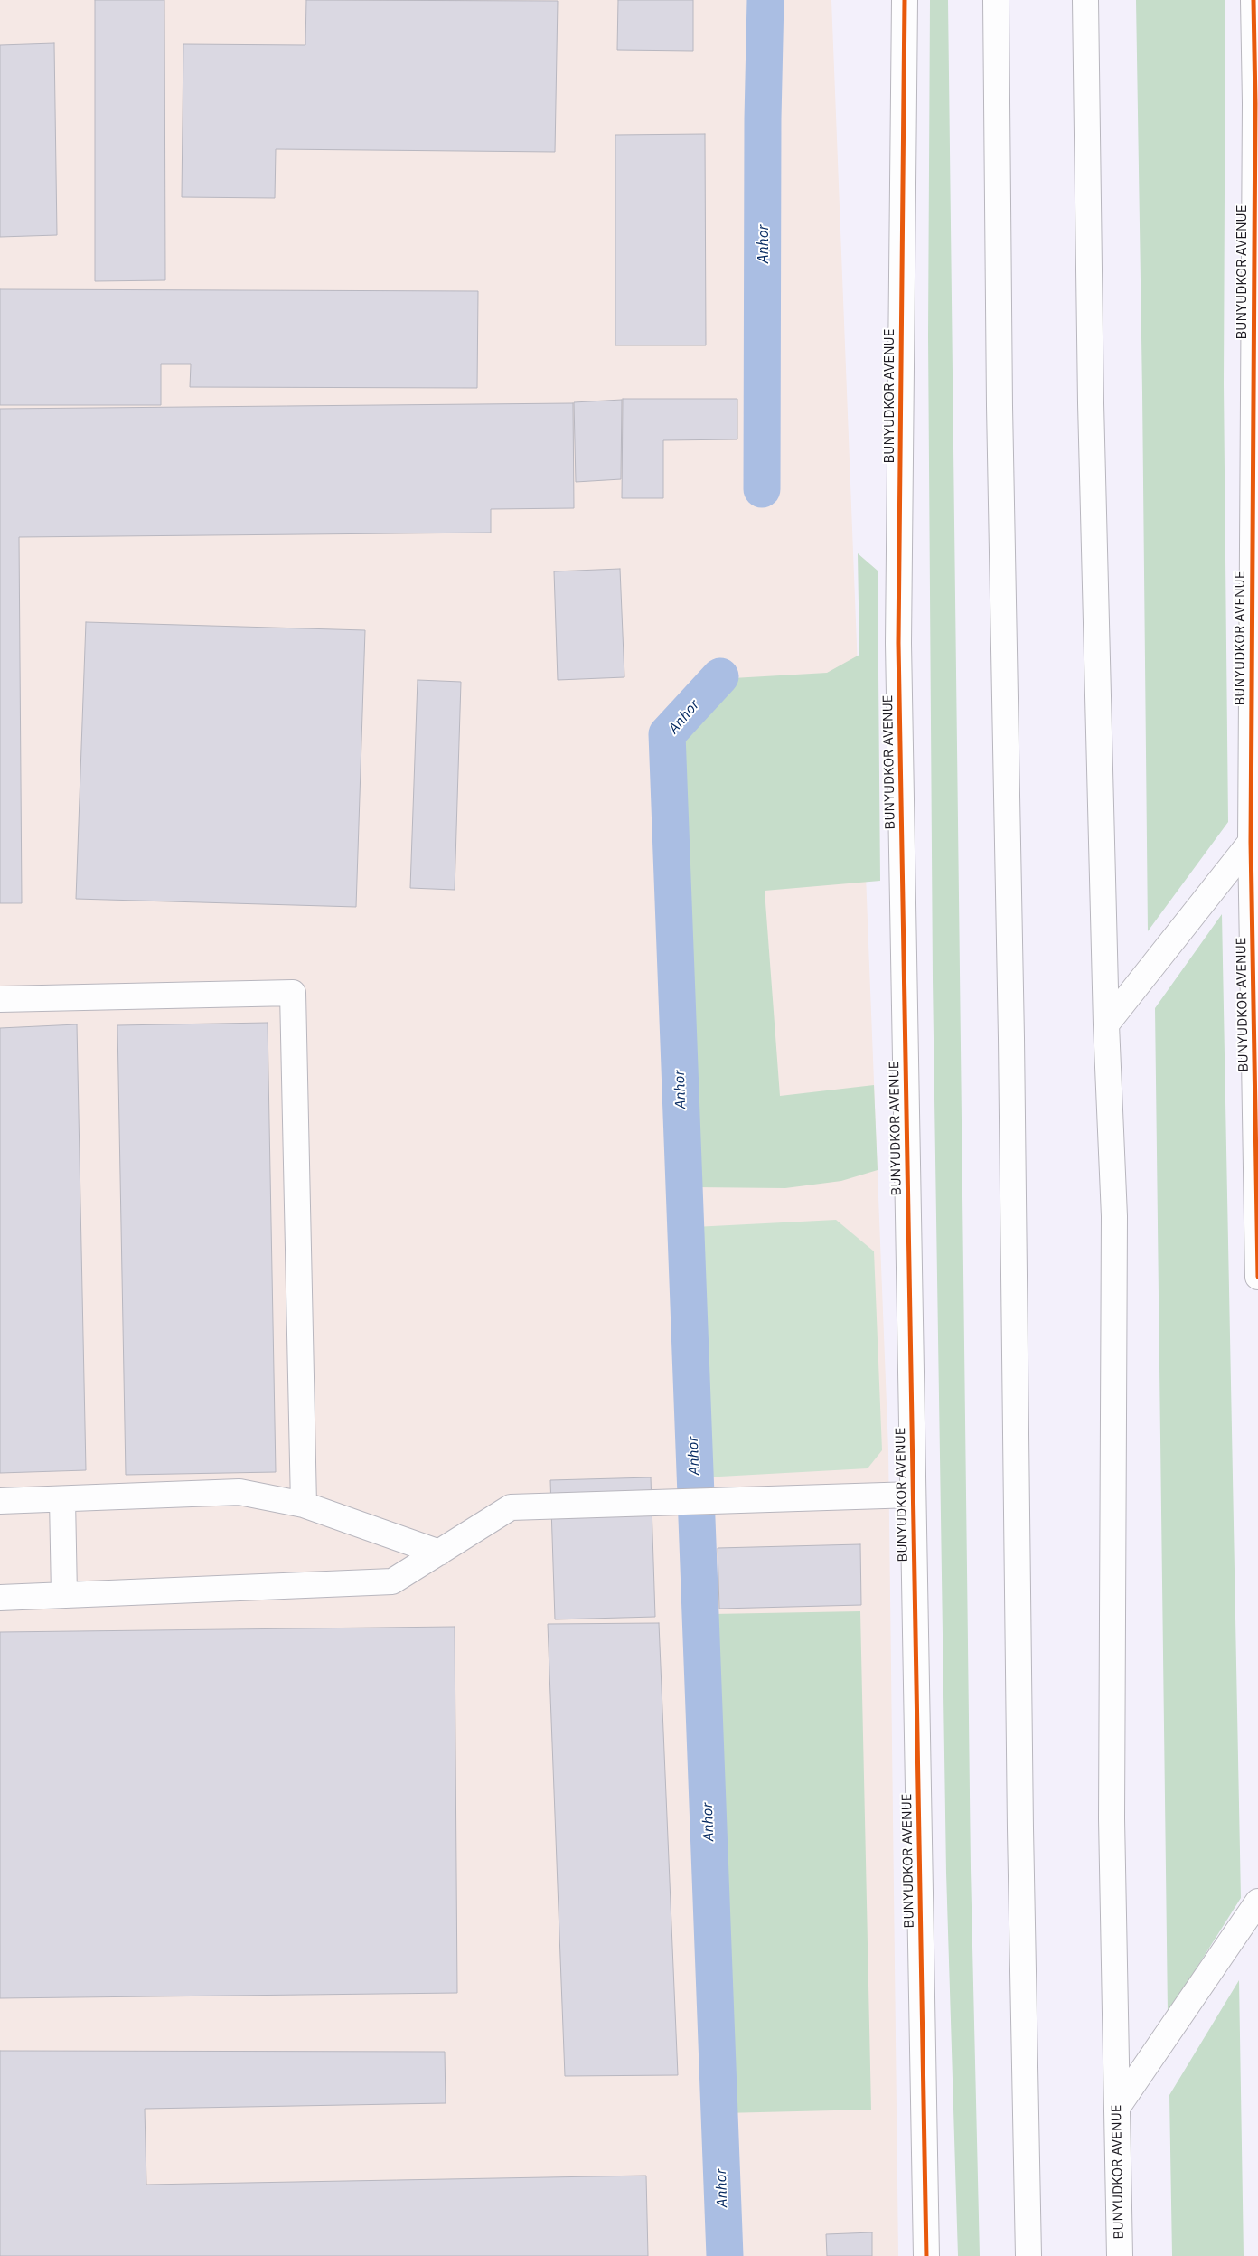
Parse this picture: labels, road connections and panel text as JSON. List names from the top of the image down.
{
  "streets": {
    "main road": ["BUNYUDKOR AVENUE"]
  },
  "water": ["Anhor"]
}
